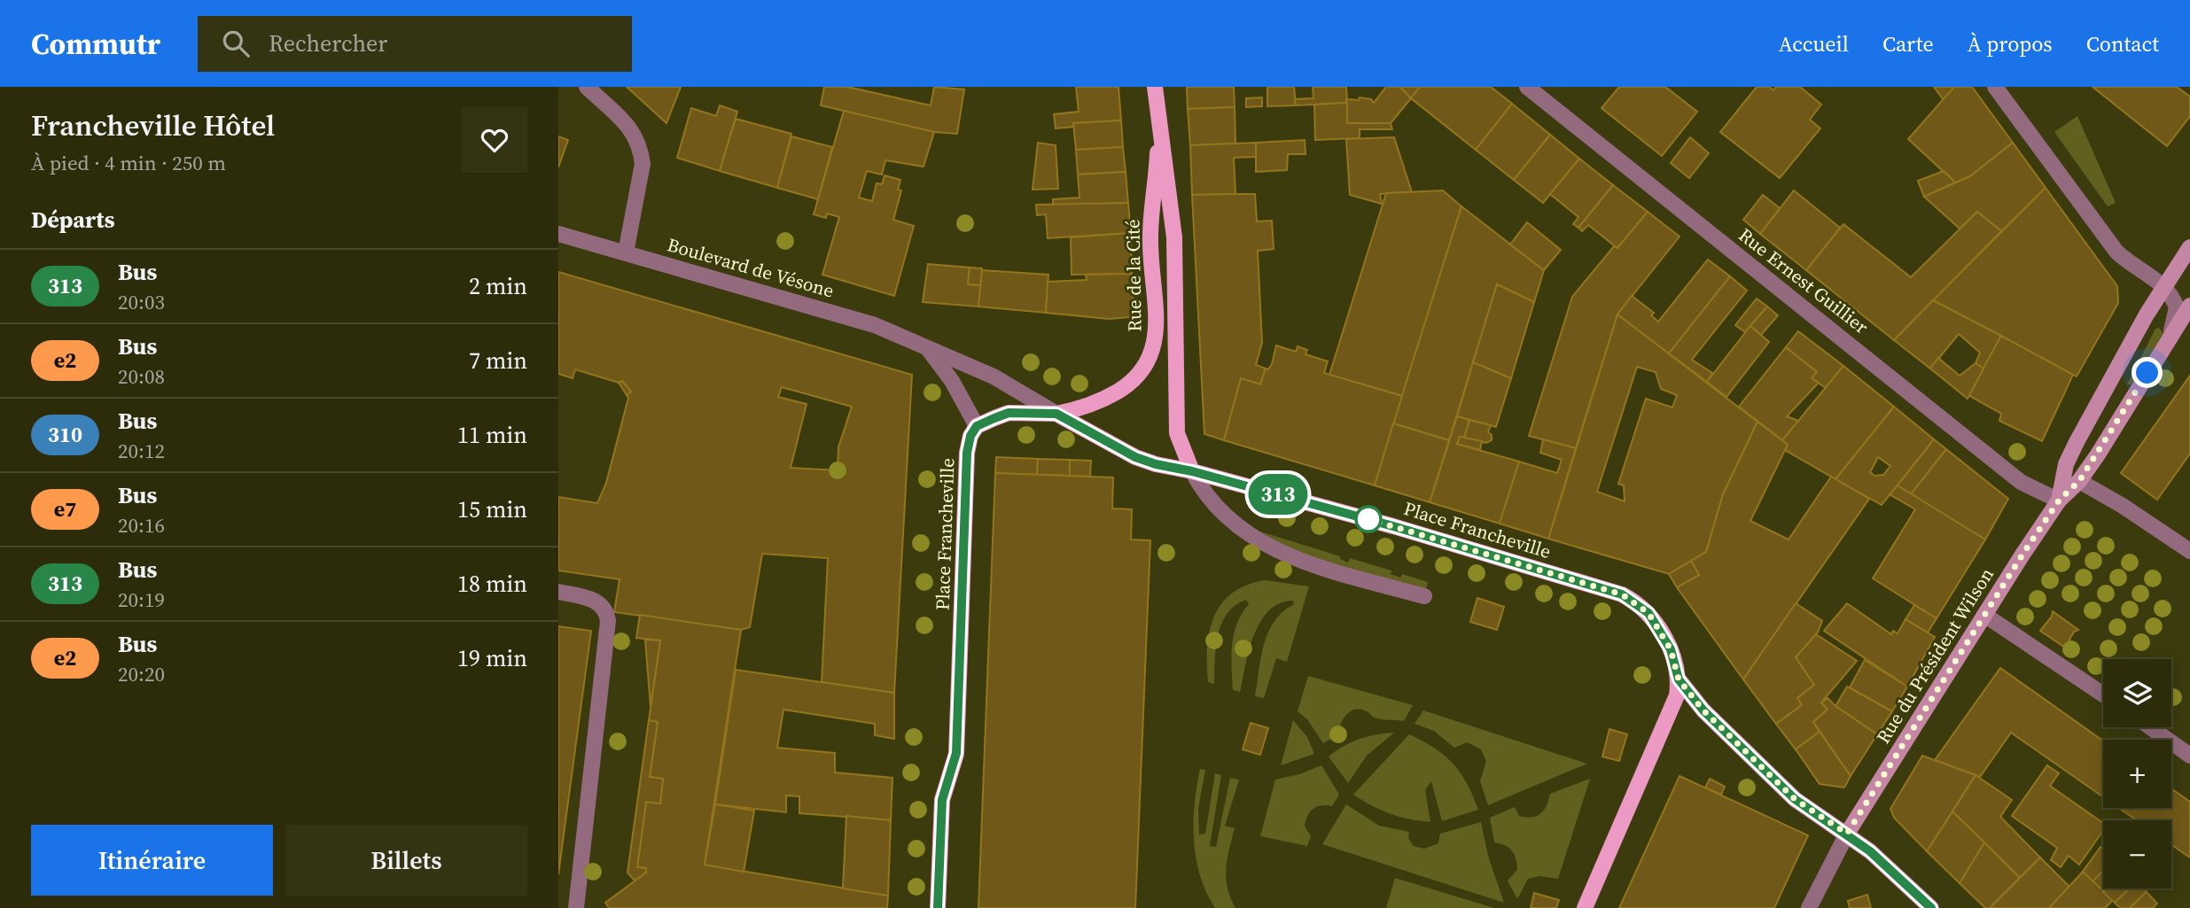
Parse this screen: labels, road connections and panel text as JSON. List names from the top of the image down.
{
  "streets": {
    "main road": ["Rue de la Cité", "Place Francheville", "Rue du Président Wilson"],
    "street": ["Boulevard de Vésone", "Rue Ernest Guillier"]
  },
  "crossings": [
    ["Boulevard de Vésone", "Rue de la Cité"],
    ["Boulevard de Vésone", "Place Francheville"],
    ["Rue de la Cité", "Place Francheville"],
    ["Rue Ernest Guillier", "Rue du Président Wilson"],
    ["Place Francheville", "Rue du Président Wilson"]
  ],
  "lines": ["bus line 313"],
  "page": {
    "header": "Commutr",
    "search": "Rechercher",
    "nav": [
      "Accueil",
      "Carte",
      "À propos",
      "Contact"
    ],
    "heading": [
      ["Francheville Hôtel", "À pied · 4 min · 250 m"],
      "Départs"
    ],
    "on_map": "313",
    "list": [
      {
        "mark": "313",
        "name": "Bus",
        "note": "20:03",
        "value": "2 min"
      },
      {
        "mark": "e2",
        "name": "Bus",
        "note": "20:08",
        "value": "7 min"
      },
      {
        "mark": "310",
        "name": "Bus",
        "note": "20:12",
        "value": "11 min"
      },
      {
        "mark": "e7",
        "name": "Bus",
        "note": "20:16",
        "value": "15 min"
      },
      {
        "mark": "313",
        "name": "Bus",
        "note": "20:19",
        "value": "18 min"
      },
      {
        "mark": "e2",
        "name": "Bus",
        "note": "20:20",
        "value": "19 min"
      }
    ],
    "map_buttons": ["+", "−"],
    "buttons": ["Itinéraire", "Billets"]
  }
}
